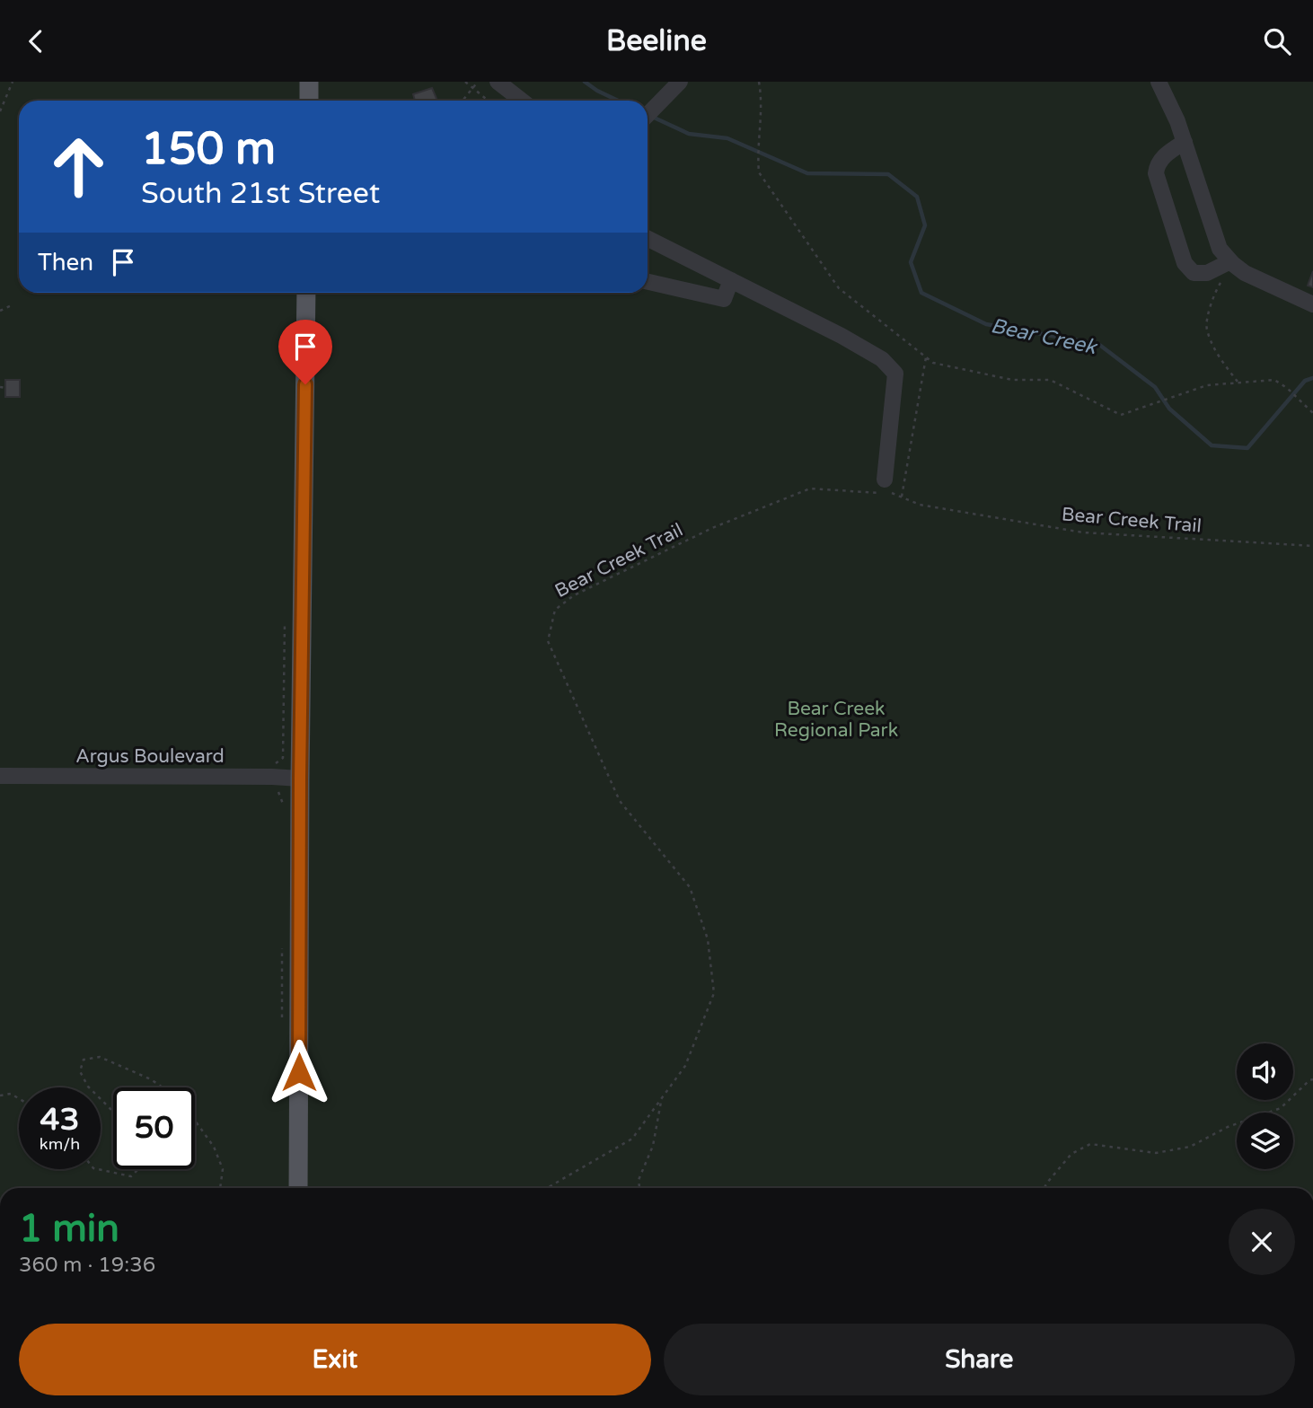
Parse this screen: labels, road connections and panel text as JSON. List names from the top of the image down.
{
  "streets": {
    "street": ["Argus Boulevard"],
    "path": ["Bear Creek Trail"]
  },
  "water": ["Bear Creek"],
  "parks": ["Bear Creek Regional Park"],
  "page": {
    "header": "Beeline",
    "turn": ["150 m", "South 21st Street"],
    "then": "Then",
    "speed": "43 km/h",
    "limit": "50",
    "heading": ["1 min", "360 m · 19:36"],
    "buttons": ["Exit", "Share"]
  }
}
